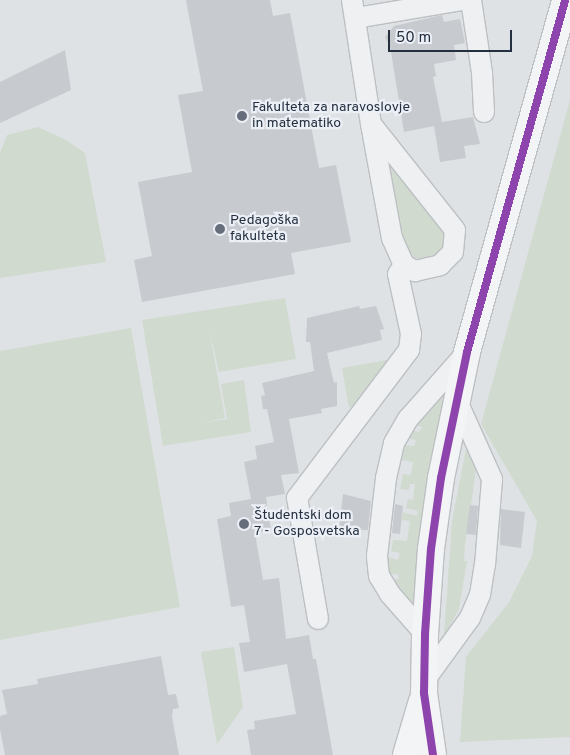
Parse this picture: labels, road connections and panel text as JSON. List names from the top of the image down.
{
  "places": ["Fakulteta za naravoslovje in matematiko", "Pedagoška fakulteta", "Študentski dom 7 - Gosposvetska"],
  "scale_bar": "50 m"
}
